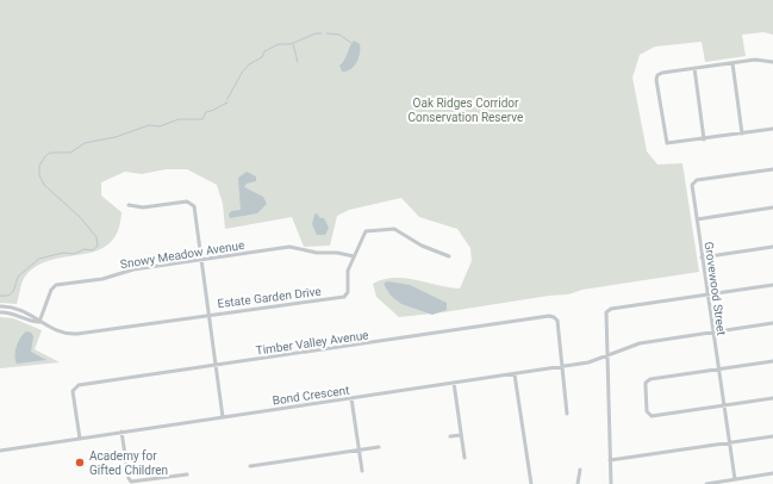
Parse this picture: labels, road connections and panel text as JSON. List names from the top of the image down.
{
  "streets": {
    "street": [
      "Snowy Meadow Avenue",
      "Grovewood Street",
      "Estate Garden Drive",
      "Timber Valley Avenue",
      "Bond Crescent"
    ]
  },
  "crossings": [
    ["Snowy Meadow Avenue", "Estate Garden Drive"],
    ["Grovewood Street", "Bond Crescent"],
    ["Timber Valley Avenue", "Bond Crescent"]
  ],
  "parks": ["Oak Ridges Corridor Conservation Reserve"],
  "places": ["Academy for Gifted Children"]
}
